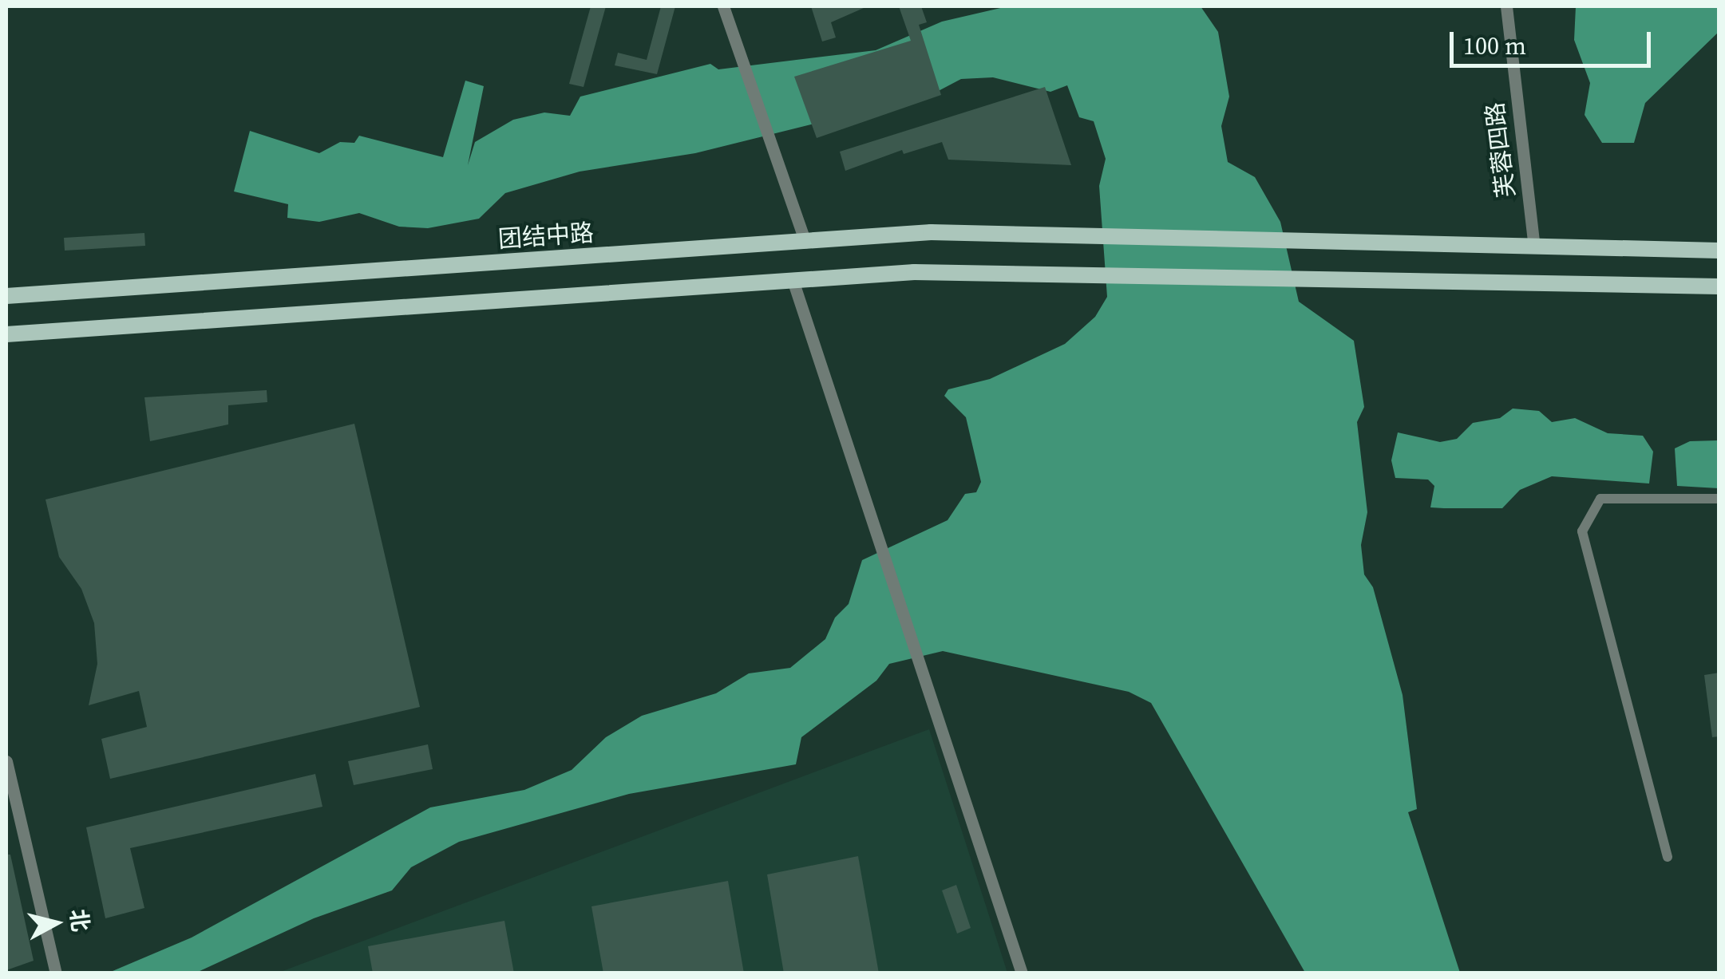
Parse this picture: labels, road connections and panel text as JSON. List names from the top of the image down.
{
  "streets": {
    "main road": ["团结中路"],
    "street": ["芙蓉四路"]
  },
  "crossings": [
    ["芙蓉四路", "团结中路"]
  ],
  "scale_bar": "100 m",
  "north": "right"
}
